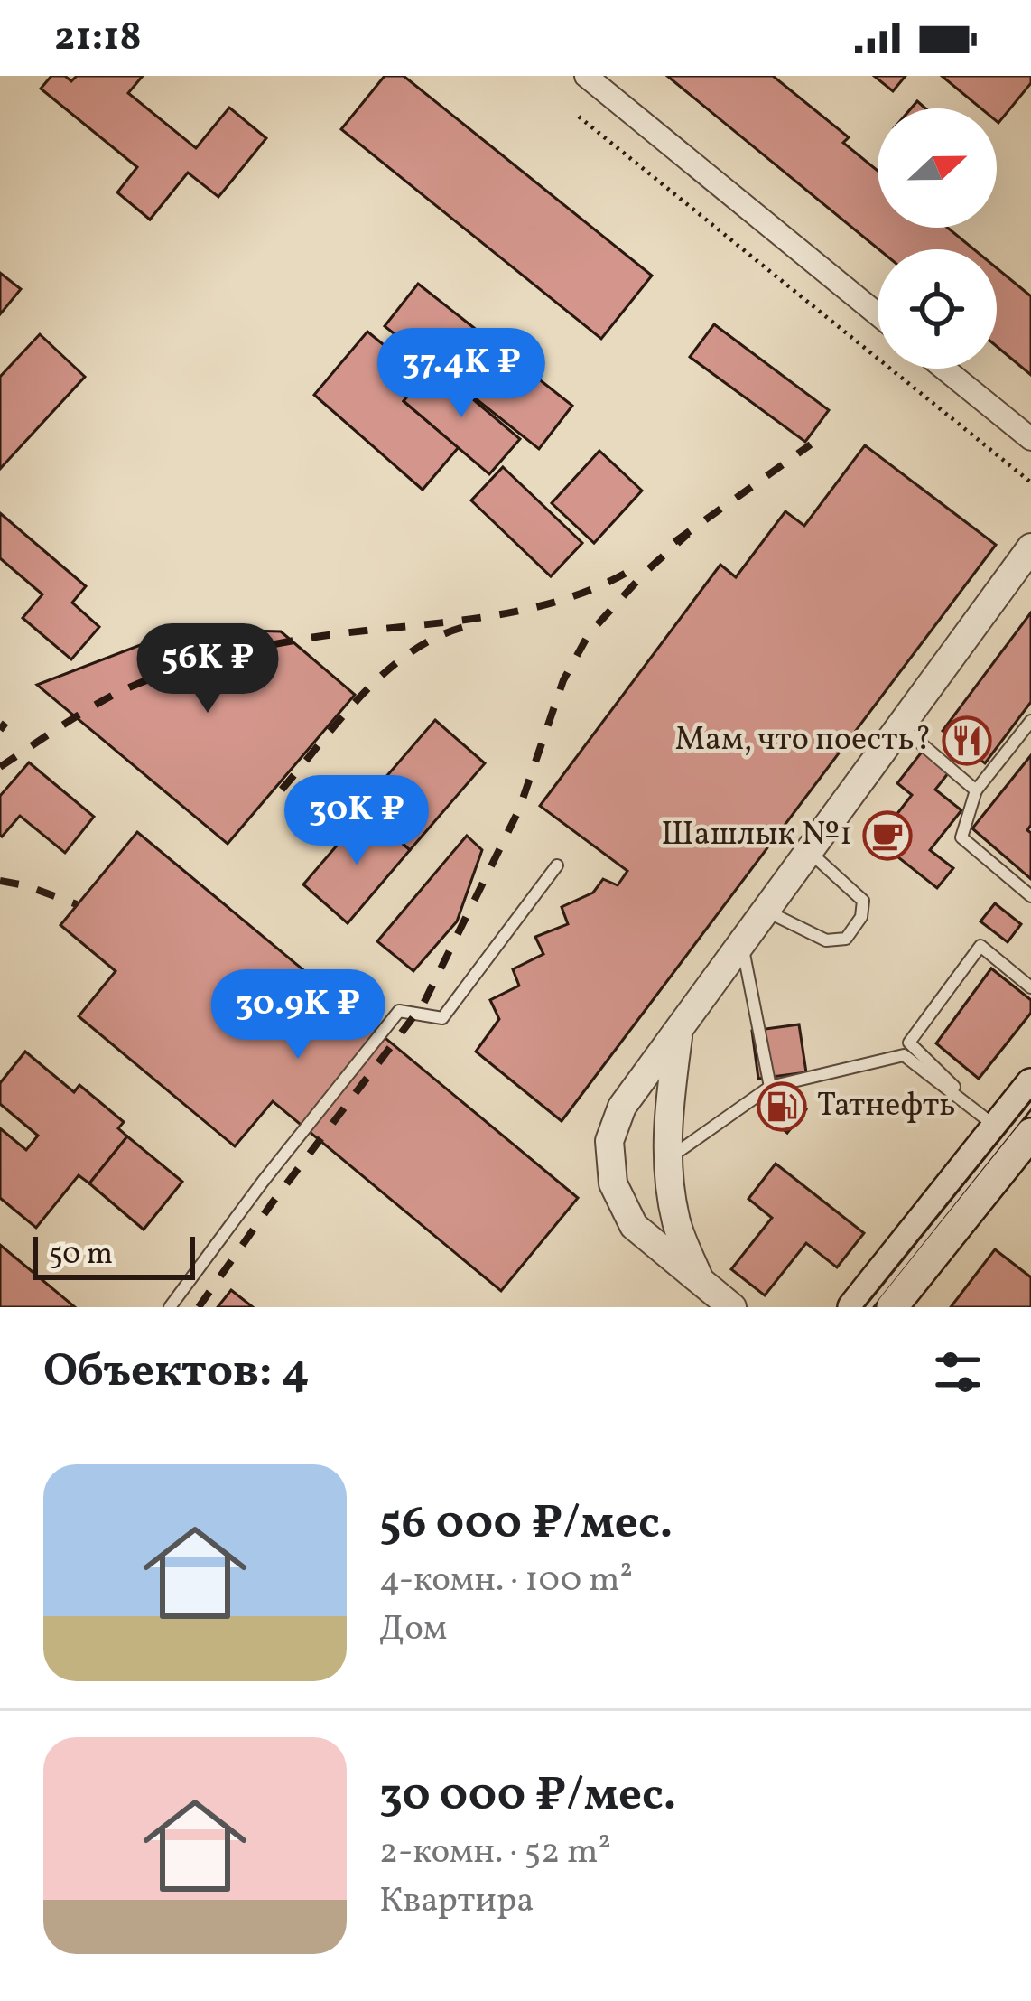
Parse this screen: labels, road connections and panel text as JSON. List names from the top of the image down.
{
  "places": {
    "restaurant": ["Мам, что поесть?"],
    "cafe": ["Шашлык №1"],
    "fuel station": ["Татнефть"]
  },
  "scale_bar": "50 m",
  "north": "right",
  "page": {
    "status": "21:18",
    "price": [
      "37.4K ₽",
      "56K ₽",
      "30K ₽",
      "30.9K ₽"
    ],
    "scale": "50 m",
    "heading": "Объектов: 4",
    "list": [
      {
        "name": "56 000 ₽/мес.",
        "note": "4-комн. · 100 m² · Дом"
      },
      {
        "name": "30 000 ₽/мес.",
        "note": "2-комн. · 52 m² · Квартира"
      }
    ]
  }
}
